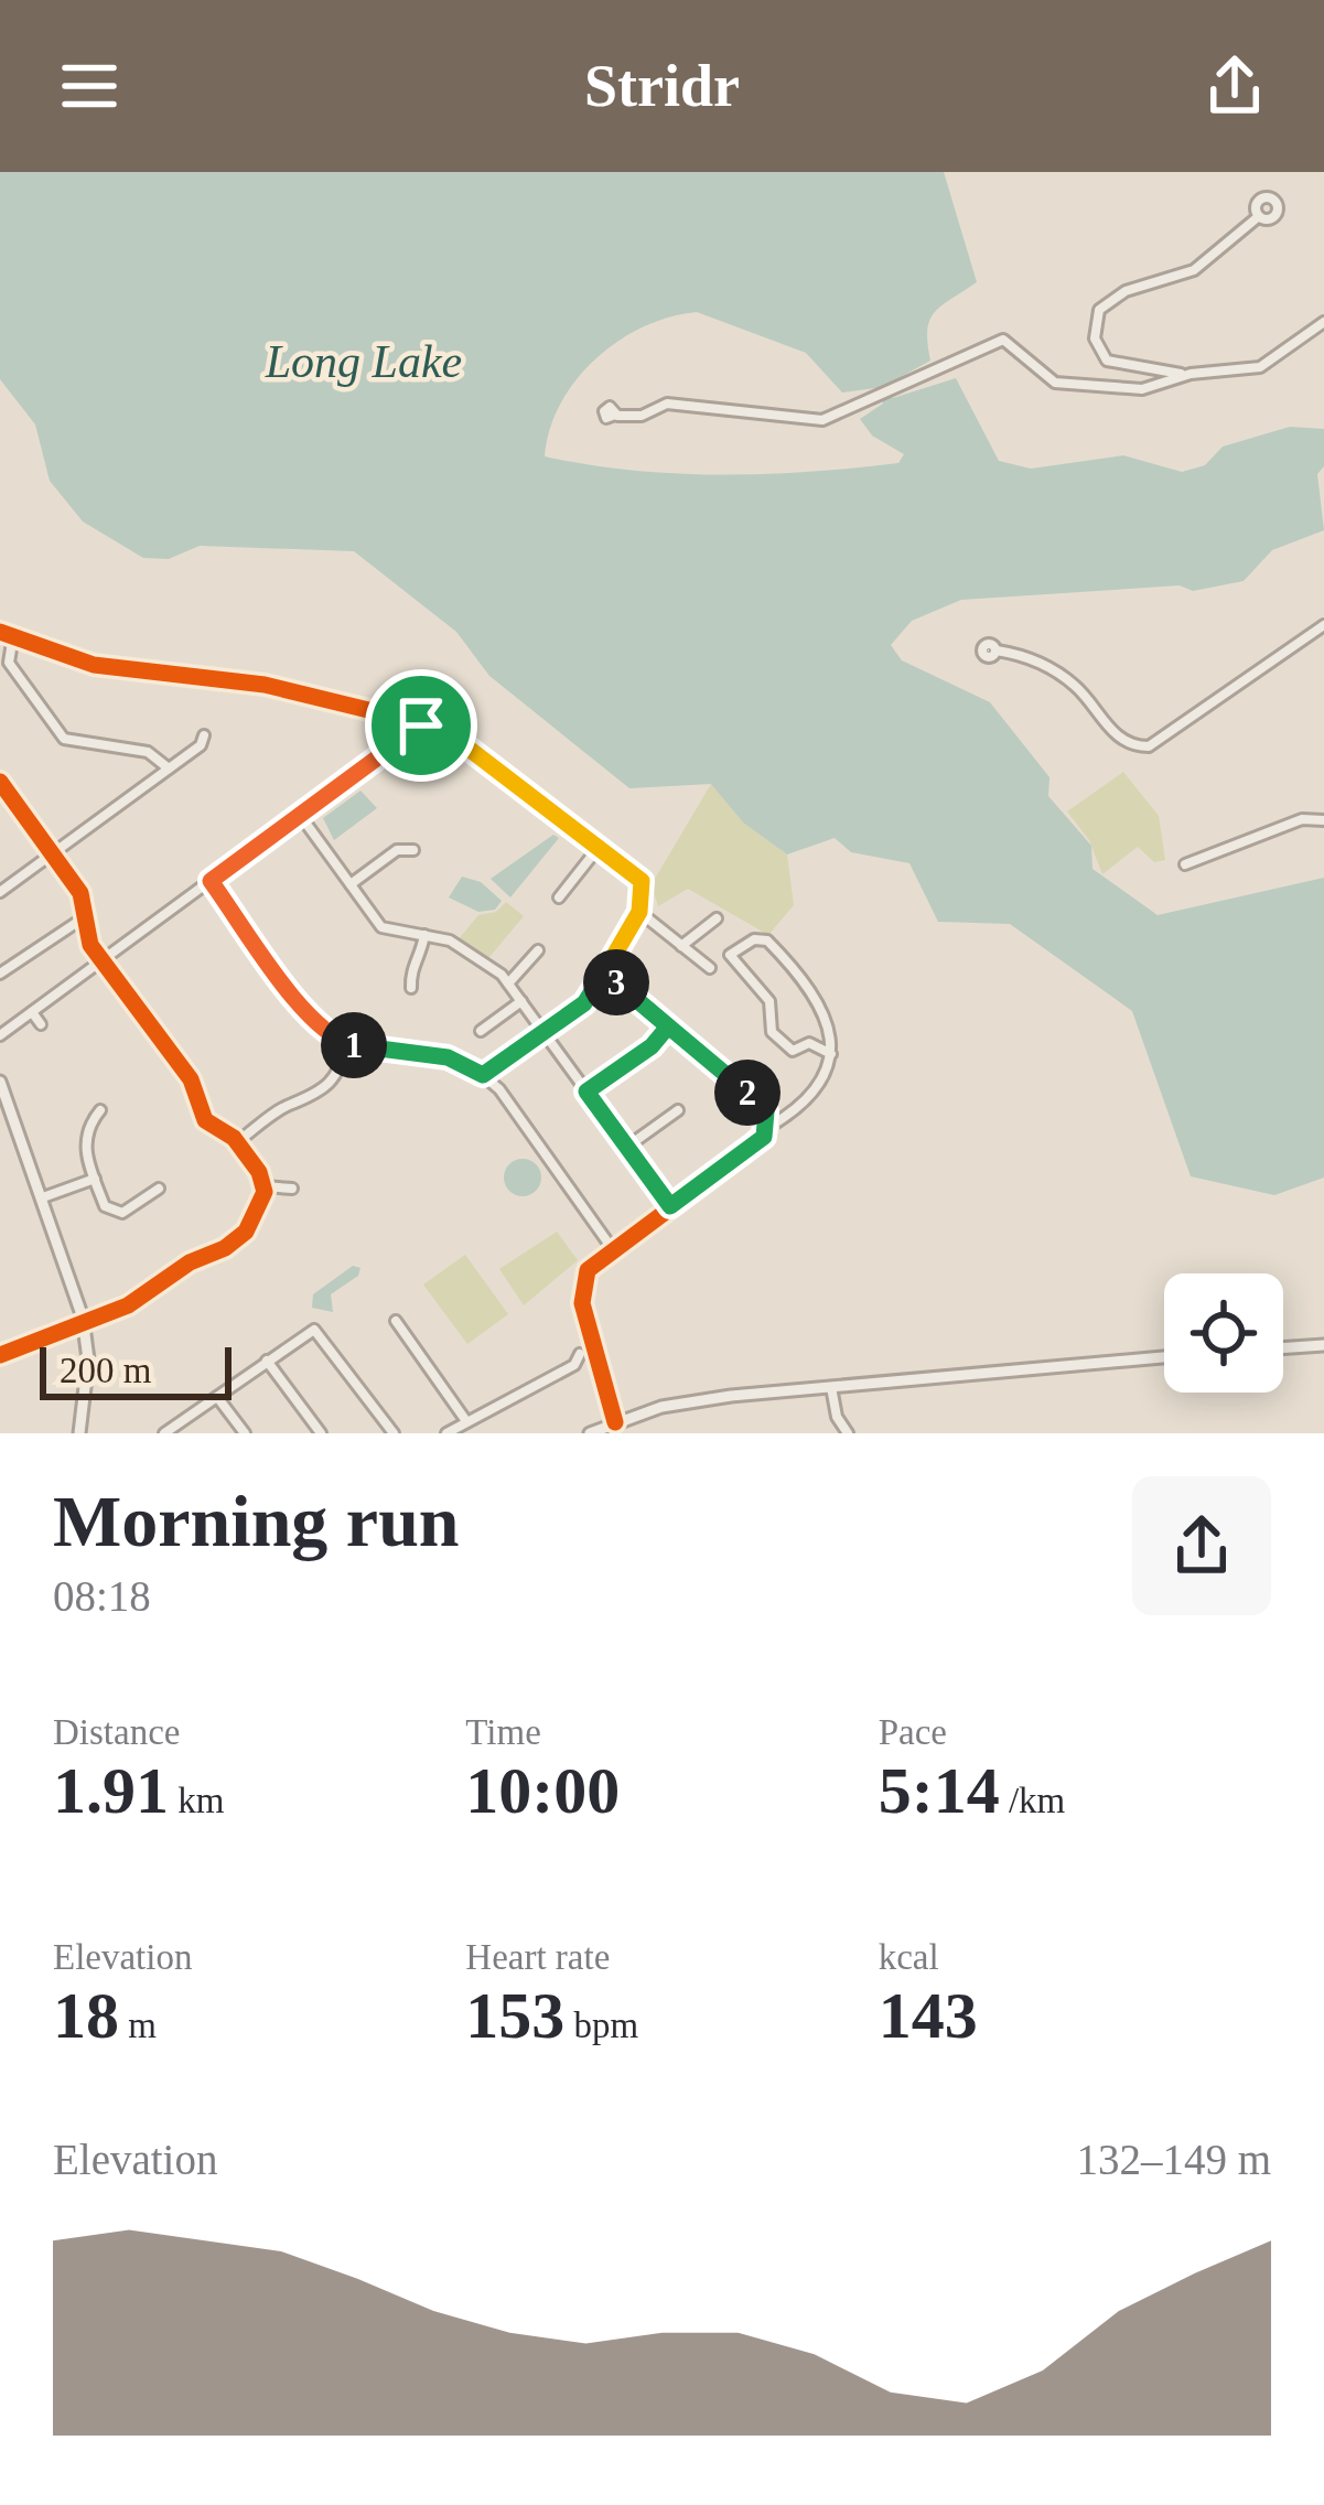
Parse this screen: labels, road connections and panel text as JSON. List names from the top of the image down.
{
  "water": ["Long Lake"],
  "scale_bar": "200 m",
  "page": {
    "header": "Stridr",
    "pins": ["3", "1", "2"],
    "scale": "200 m",
    "heading": ["Morning run", "08:18"],
    "stats": [
      ["Distance", "1.91 km"],
      ["Time", "10:00"],
      ["Pace", "5:14 /km"],
      ["Elevation", "18 m"],
      ["Heart rate", "153 bpm"],
      ["kcal", "143"]
    ],
    "chart": ["Elevation", "132–149 m"]
  }
}
